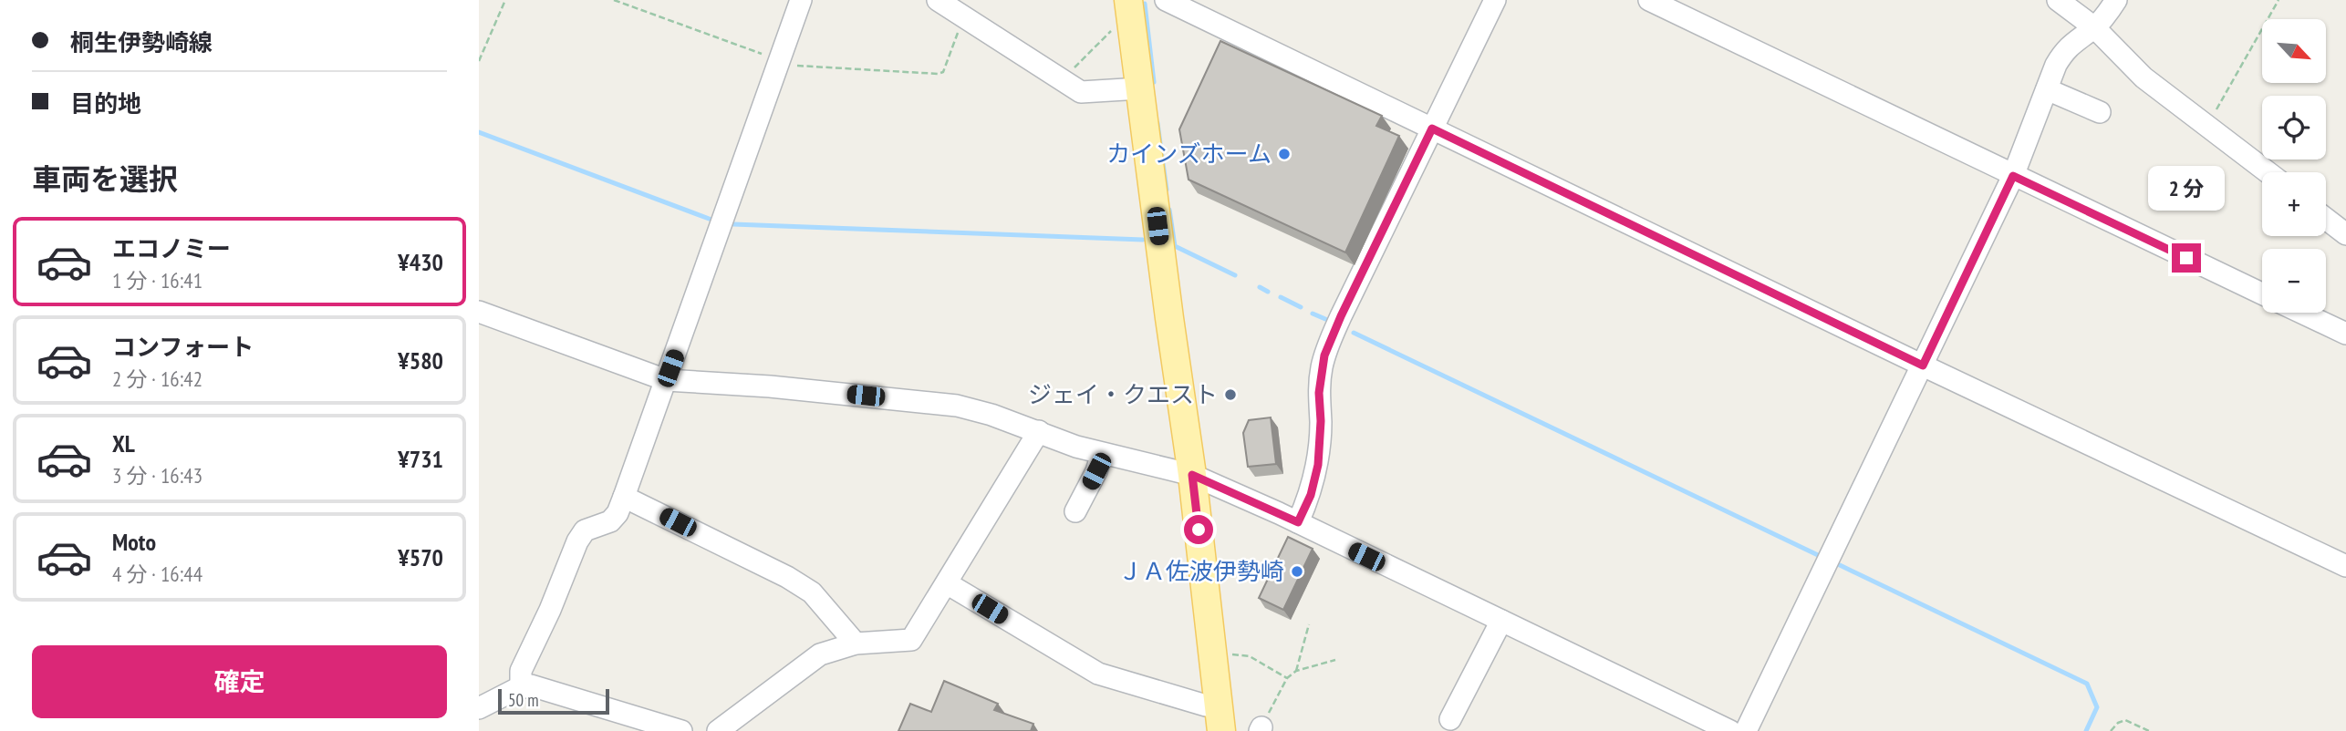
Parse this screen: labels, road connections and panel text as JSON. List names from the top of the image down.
{
  "places": ["カインズホーム", "ジェイ・クエスト", "ＪＡ佐波伊勢崎"],
  "scale_bar": "50 m",
  "north": "bottom right",
  "page": {
    "banner": ["桐生伊勢崎線", "目的地"],
    "map_buttons": ["+", "−"],
    "heading": "車両を選択",
    "bubble": "2 分",
    "list": [
      {
        "name": "エコノミー",
        "note": "1 分 · 16:41",
        "value": "¥430"
      },
      {
        "name": "コンフォート",
        "note": "2 分 · 16:42",
        "value": "¥580"
      },
      {
        "name": "XL",
        "note": "3 分 · 16:43",
        "value": "¥731"
      },
      {
        "name": "Moto",
        "note": "4 分 · 16:44",
        "value": "¥570"
      }
    ],
    "buttons": "確定",
    "scale": "50 m"
  }
}
